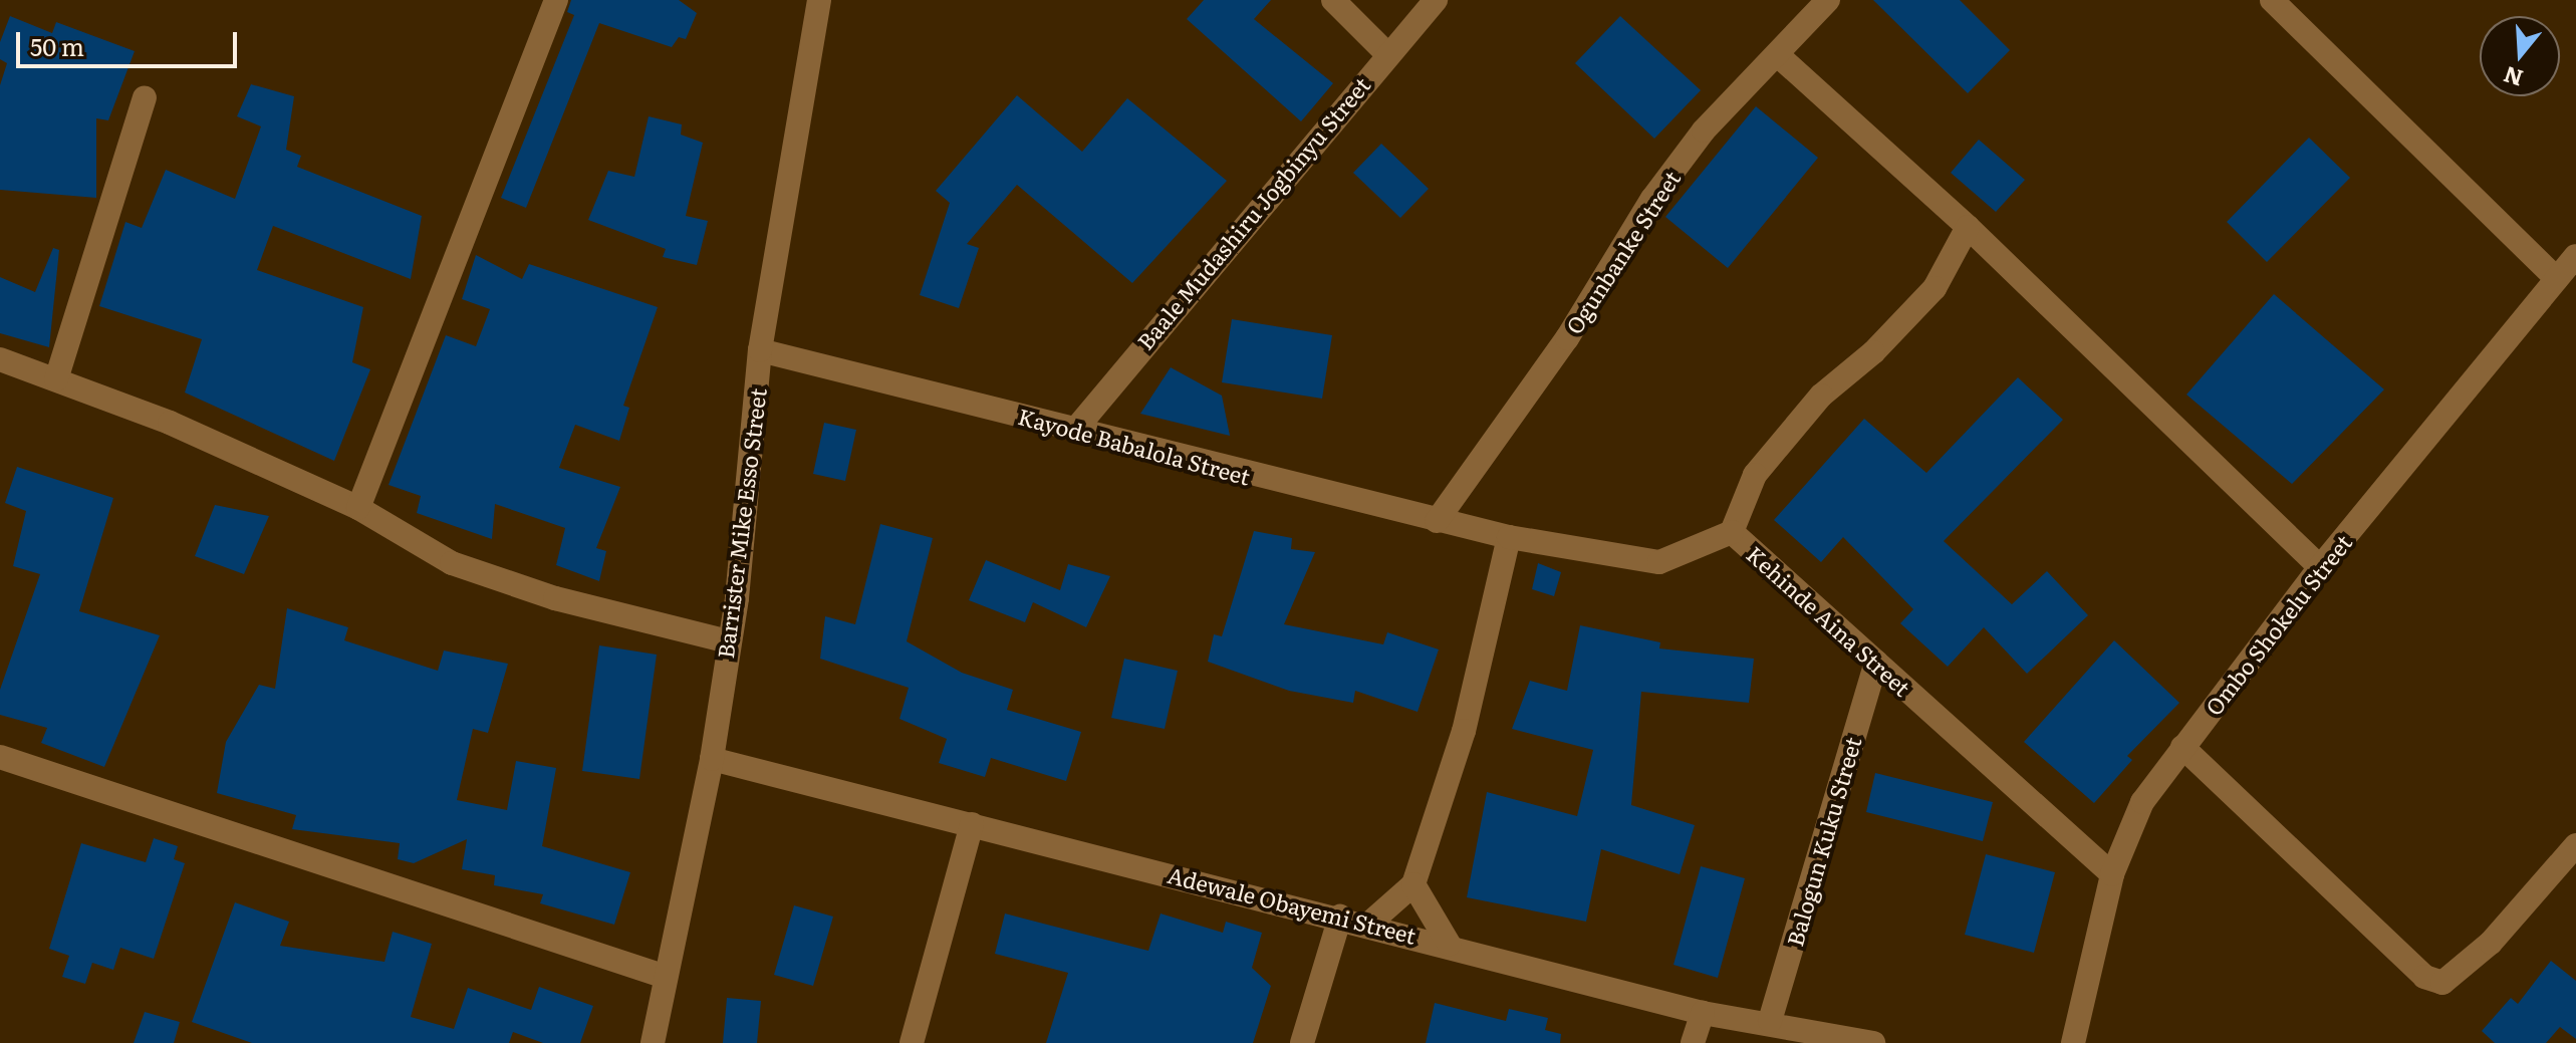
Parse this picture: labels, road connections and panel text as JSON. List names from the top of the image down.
{
  "streets": {
    "street": [
      "Baale Mudashiru Jogbinyu Street",
      "Ogunbanke Street",
      "Kayode Babalola Street",
      "Barrister Mike Esso Street",
      "Kehinde Aina Street",
      "Ombo Shokelu Street",
      "Balogun Kuku Street",
      "Adewale Obayemi Street"
    ]
  },
  "crossings": [
    ["Baale Mudashiru Jogbinyu Street", "Kayode Babalola Street"],
    ["Ogunbanke Street", "Kayode Babalola Street"],
    ["Kayode Babalola Street", "Barrister Mike Esso Street"],
    ["Kayode Babalola Street", "Kehinde Aina Street"],
    ["Barrister Mike Esso Street", "Adewale Obayemi Street"],
    ["Kehinde Aina Street", "Ombo Shokelu Street"],
    ["Kehinde Aina Street", "Balogun Kuku Street"],
    ["Balogun Kuku Street", "Adewale Obayemi Street"]
  ],
  "scale_bar": "50 m",
  "north": "bottom"
}
